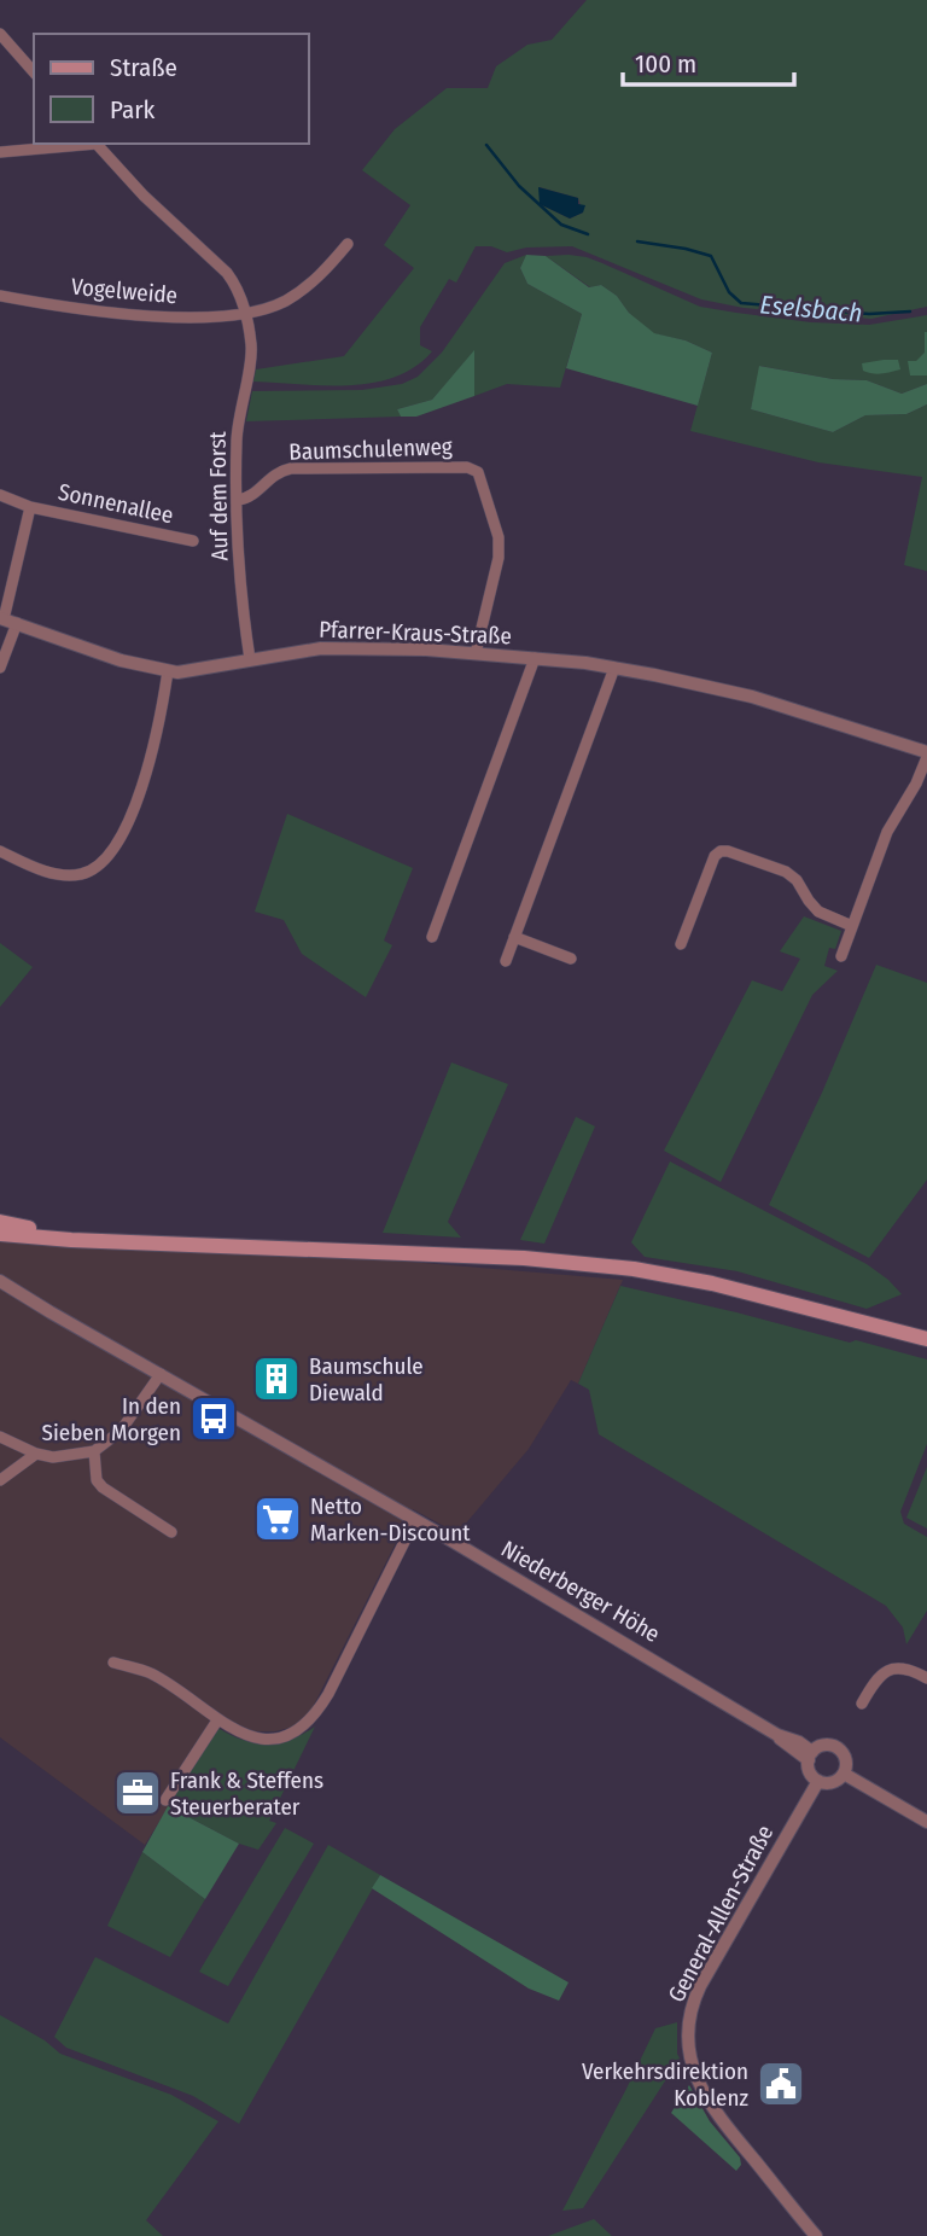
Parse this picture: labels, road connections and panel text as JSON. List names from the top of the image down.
{
  "streets": {
    "street": [
      "Vogelweide",
      "Baumschulenweg",
      "Auf dem Forst",
      "Sonnenallee",
      "Pfarrer-Kraus-Straße",
      "Niederberger Höhe",
      "General-Allen-Straße"
    ]
  },
  "crossings": [
    ["Vogelweide", "Auf dem Forst"],
    ["Baumschulenweg", "Auf dem Forst"],
    ["Baumschulenweg", "Pfarrer-Kraus-Straße"],
    ["Auf dem Forst", "Pfarrer-Kraus-Straße"],
    ["Sonnenallee", "Pfarrer-Kraus-Straße"],
    ["Niederberger Höhe", "General-Allen-Straße"]
  ],
  "water": ["Eselsbach"],
  "places": {
    "building": ["Baumschule Diewald"],
    "bus stop": ["In den Sieben Morgen"],
    "supermarket": ["Netto Marken-Discount"],
    "office": ["Frank & Steffens Steuerberater"],
    "public building": ["Verkehrsdirektion Koblenz"]
  },
  "legend": ["Straße", "Park"],
  "scale_bar": "100 m"
}
